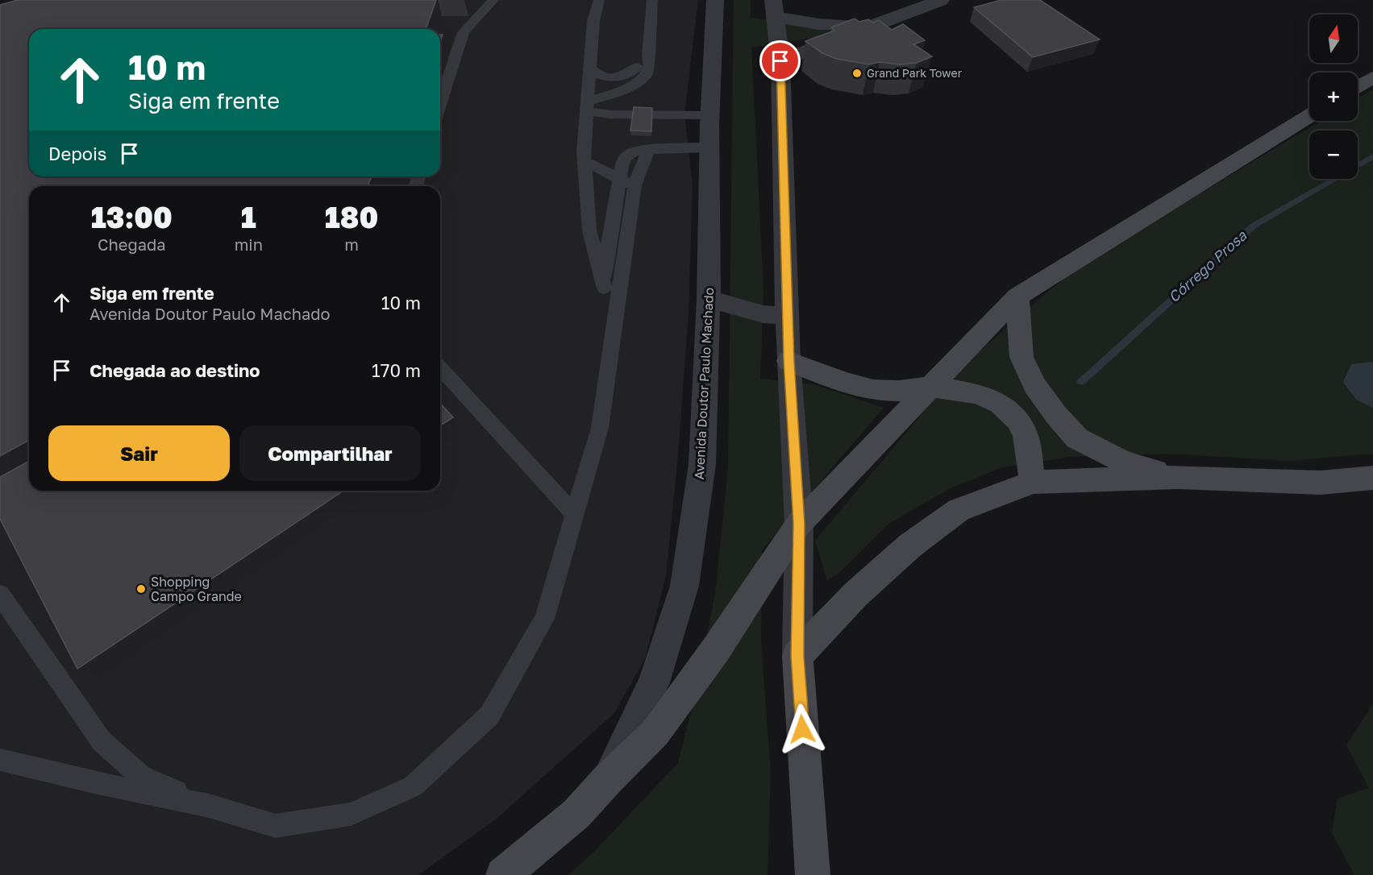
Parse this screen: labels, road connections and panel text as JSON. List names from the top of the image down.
{
  "streets": {
    "street": ["Avenida Doutor Paulo Machado"]
  },
  "water": ["Córrego Prosa"],
  "places": ["Grand Park Tower", "Shopping Campo Grande"],
  "north": "top",
  "page": {
    "map_buttons": ["+", "−"],
    "turn": ["10 m", "Siga em frente"],
    "then": "Depois",
    "eta": [
      "13:00",
      "Chegada",
      "1",
      "min",
      "180",
      "m"
    ],
    "list": [
      {
        "name": "Siga em frente",
        "note": "Avenida Doutor Paulo Machado",
        "value": "10 m"
      },
      {
        "name": "Chegada ao destino",
        "value": "170 m"
      }
    ],
    "buttons": ["Sair", "Compartilhar"]
  }
}
